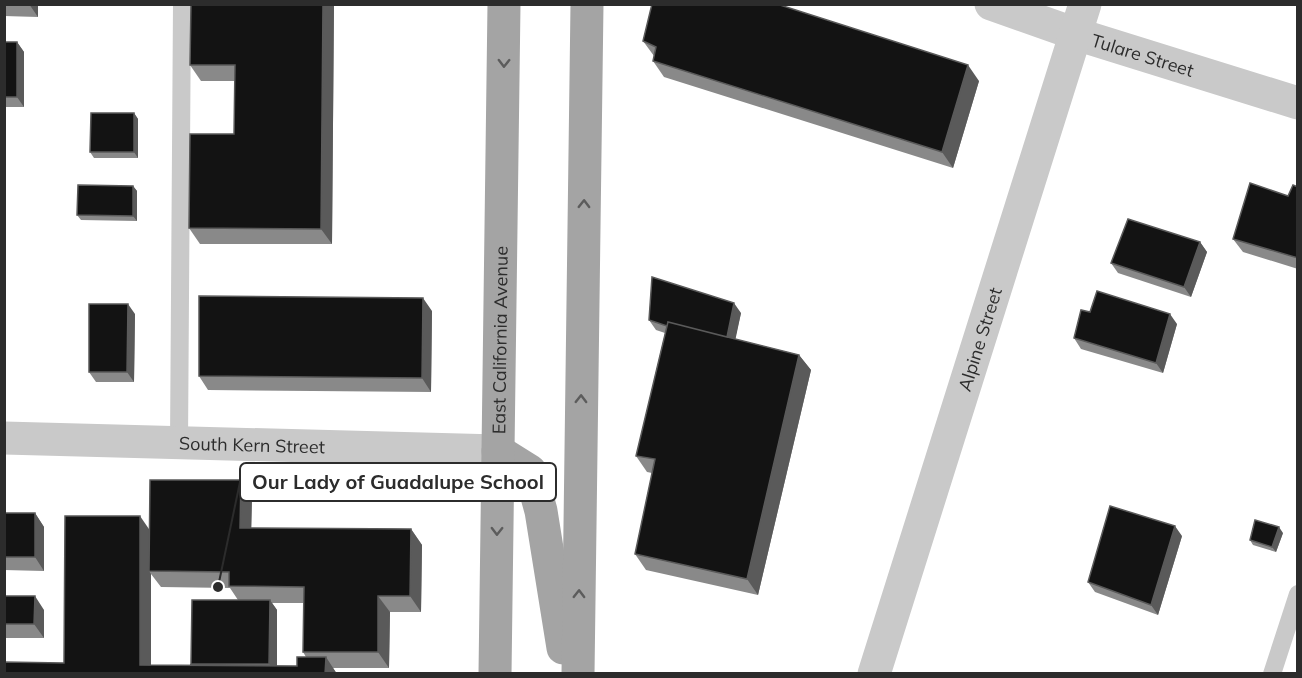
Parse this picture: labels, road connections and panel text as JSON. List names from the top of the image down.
{
  "streets": {
    "main road": ["East California Avenue"],
    "street": ["Tulare Street", "Alpine Street", "South Kern Street"]
  },
  "crossings": [
    ["Tulare Street", "Alpine Street"],
    ["East California Avenue", "South Kern Street"]
  ],
  "places": ["Our Lady of Guadalupe School"]
}
